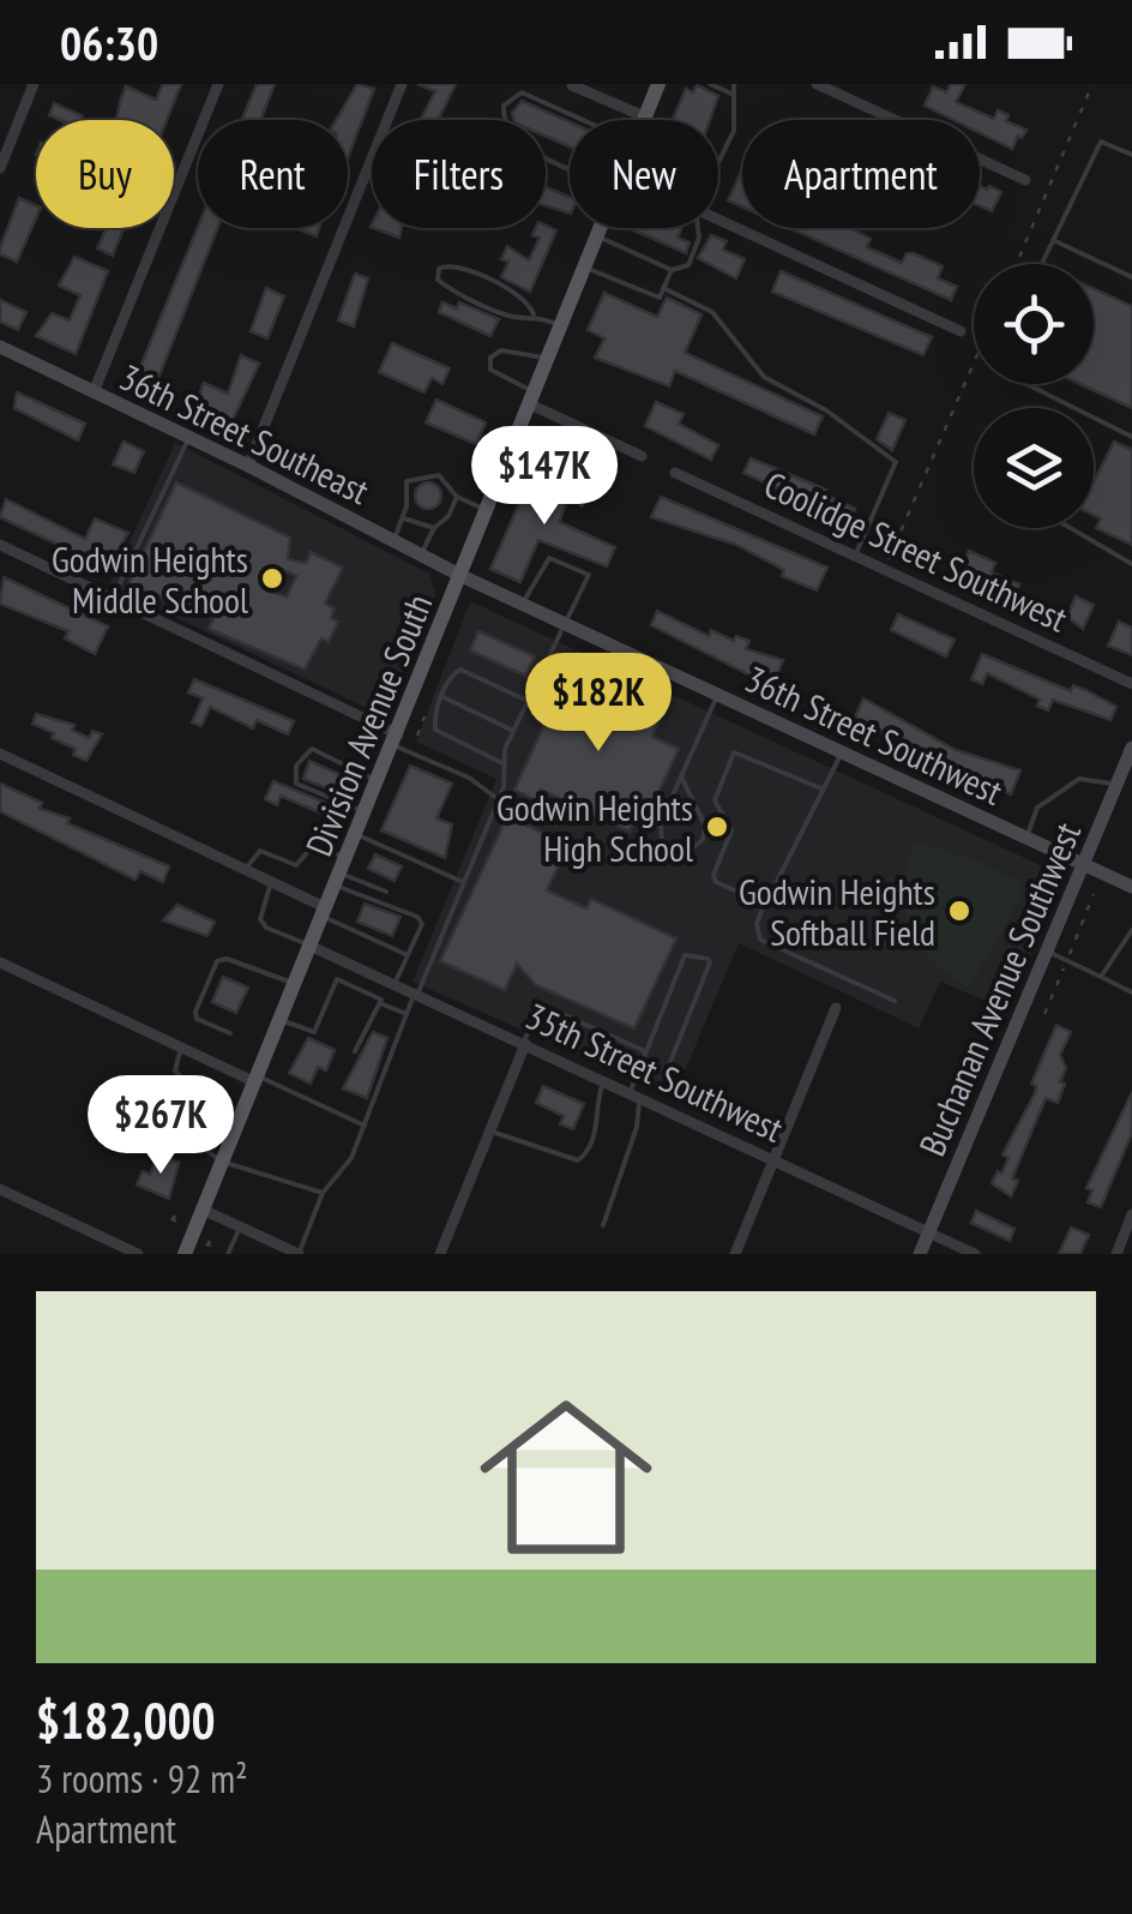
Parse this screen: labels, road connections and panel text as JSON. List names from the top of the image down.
{
  "streets": {
    "main road": ["Division Avenue South"],
    "street": [
      "36th Street Southeast",
      "Coolidge Street Southwest",
      "36th Street Southwest",
      "Buchanan Avenue Southwest",
      "35th Street Southwest"
    ]
  },
  "crossings": [
    ["36th Street Southeast", "Division Avenue South"],
    ["36th Street Southeast", "36th Street Southwest"],
    ["Division Avenue South", "36th Street Southwest"],
    ["Division Avenue South", "35th Street Southwest"],
    ["36th Street Southwest", "Buchanan Avenue Southwest"],
    ["Buchanan Avenue Southwest", "35th Street Southwest"]
  ],
  "places": ["Godwin Heights Middle School", "Godwin Heights High School", "Godwin Heights Softball Field"],
  "page": {
    "status": "06:30",
    "chip": [
      "Buy",
      "Rent",
      "Filters",
      "New",
      "Apartment"
    ],
    "price": ["$147K", "$182K", "$267K"],
    "list": [
      {
        "name": "$182,000",
        "note": "3 rooms · 92 m² · Apartment"
      }
    ]
  }
}
